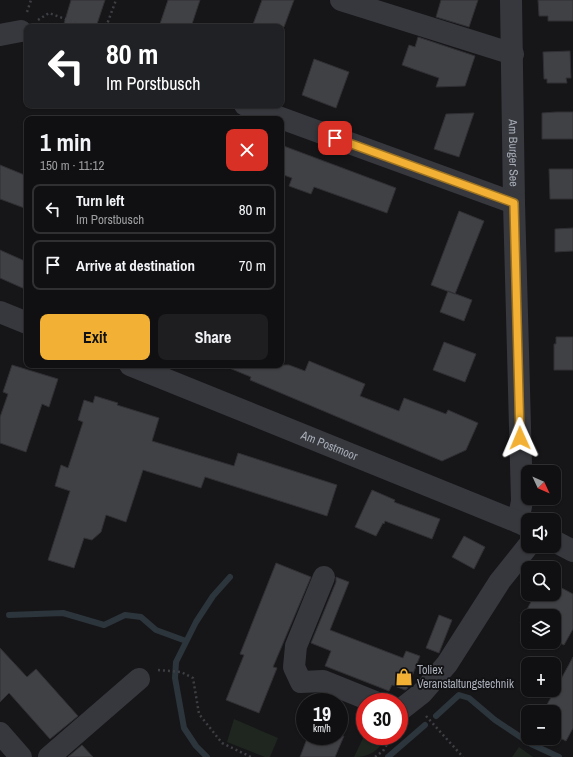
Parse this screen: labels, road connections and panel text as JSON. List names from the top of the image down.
{
  "streets": {
    "street": ["Am Burger See", "Am Postmoor"]
  },
  "places": {
    "shop": ["Toliex Veranstaltungstechnik"]
  },
  "north": "bottom right",
  "page": {
    "turn": ["80 m", "Im Porstbusch"],
    "heading": ["1 min", "150 m · 11:12"],
    "list": [
      {
        "name": "Turn left",
        "note": "Im Porstbusch",
        "value": "80 m"
      },
      {
        "name": "Arrive at destination",
        "value": "70 m"
      }
    ],
    "buttons": ["Exit", "Share"],
    "map_buttons": ["+", "−"],
    "speed": "19 km/h",
    "limit": "30"
  }
}
